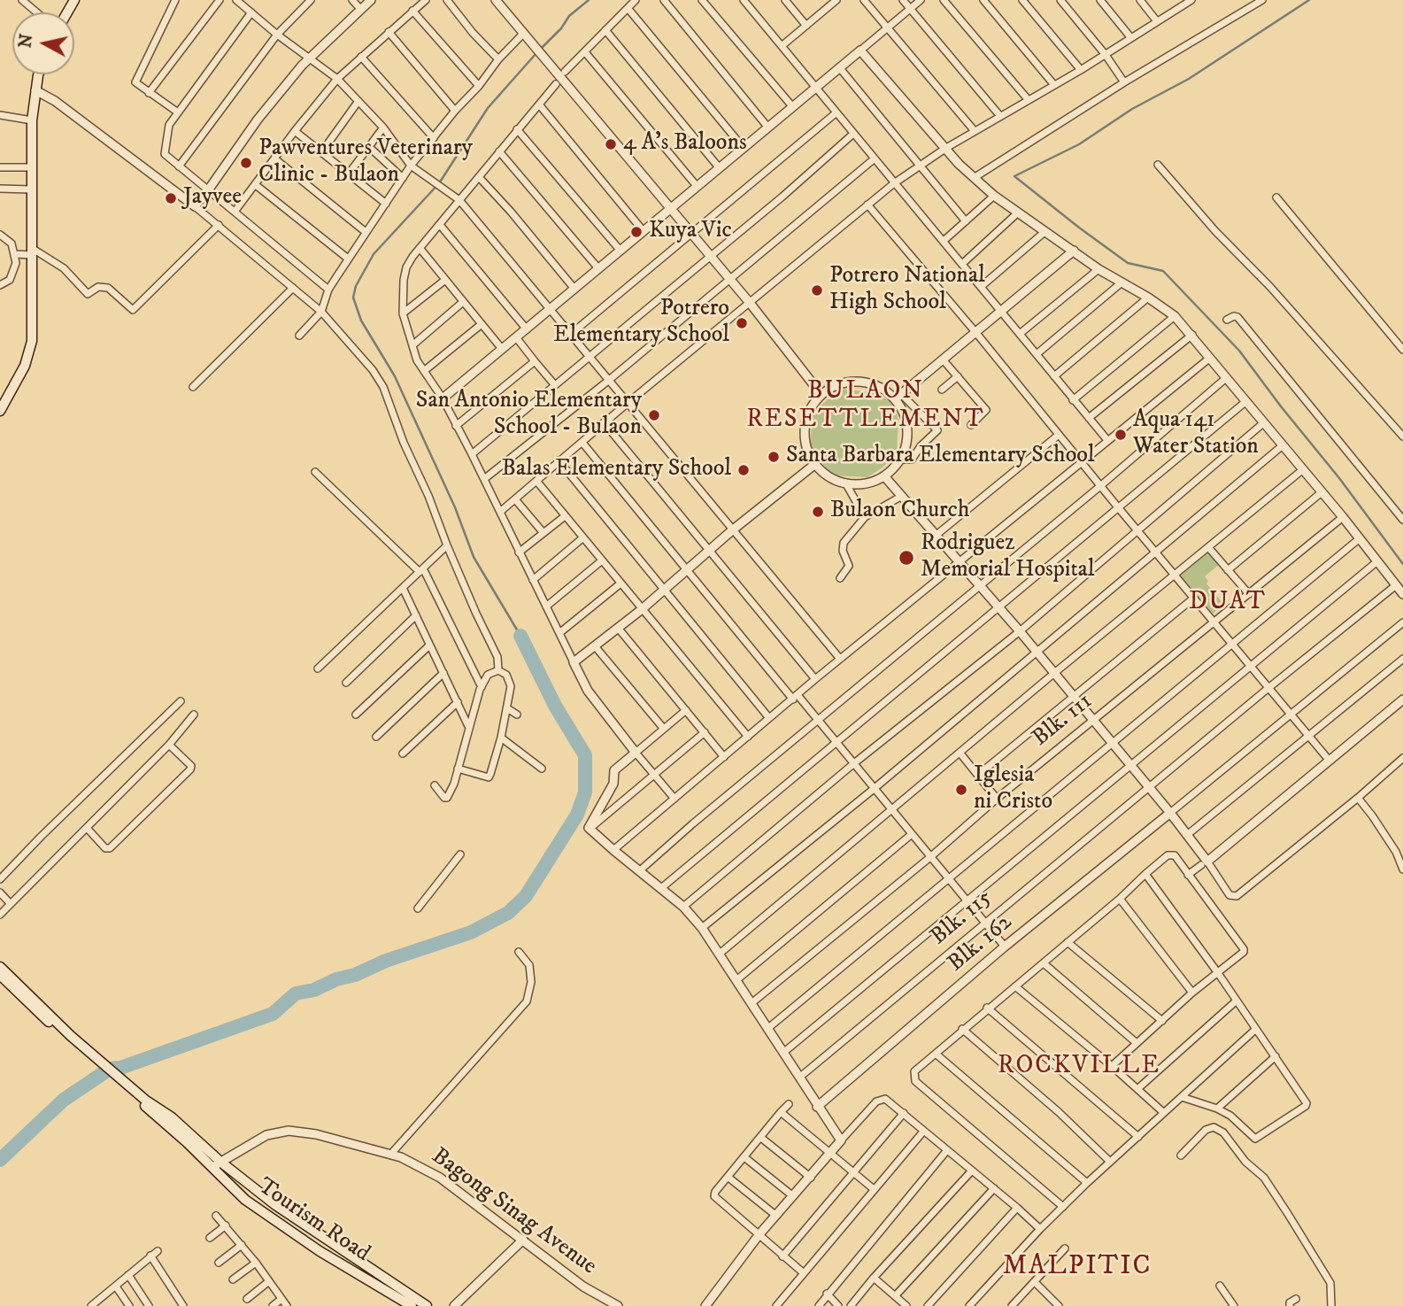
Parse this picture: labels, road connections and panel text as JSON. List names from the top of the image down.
{
  "streets": {
    "main road": ["Tourism Road"],
    "street": [
      "Blk. 111",
      "Blk. 115",
      "Blk. 162",
      "Bagong Sinag Avenue"
    ]
  },
  "crossings": [
    ["Bagong Sinag Avenue", "Tourism Road"]
  ],
  "districts": [
    "BULAON RESETTLEMENT",
    "DUAT",
    "ROCKVILLE",
    "MALPITIC"
  ],
  "places": [
    "4 A's Baloons",
    "Pawventures Veterinary Clinic - Bulaon",
    "Jayvee",
    "Kuya Vic",
    "Potrero National High School",
    "Potrero Elementary School",
    "San Antonio Elementary School - Bulaon",
    "Aqua 141 Water Station",
    "Santa Barbara Elementary School",
    "Balas Elementary School",
    "Bulaon Church",
    "Rodriguez Memorial Hospital",
    "Iglesia ni Cristo"
  ],
  "north": "left"
}
